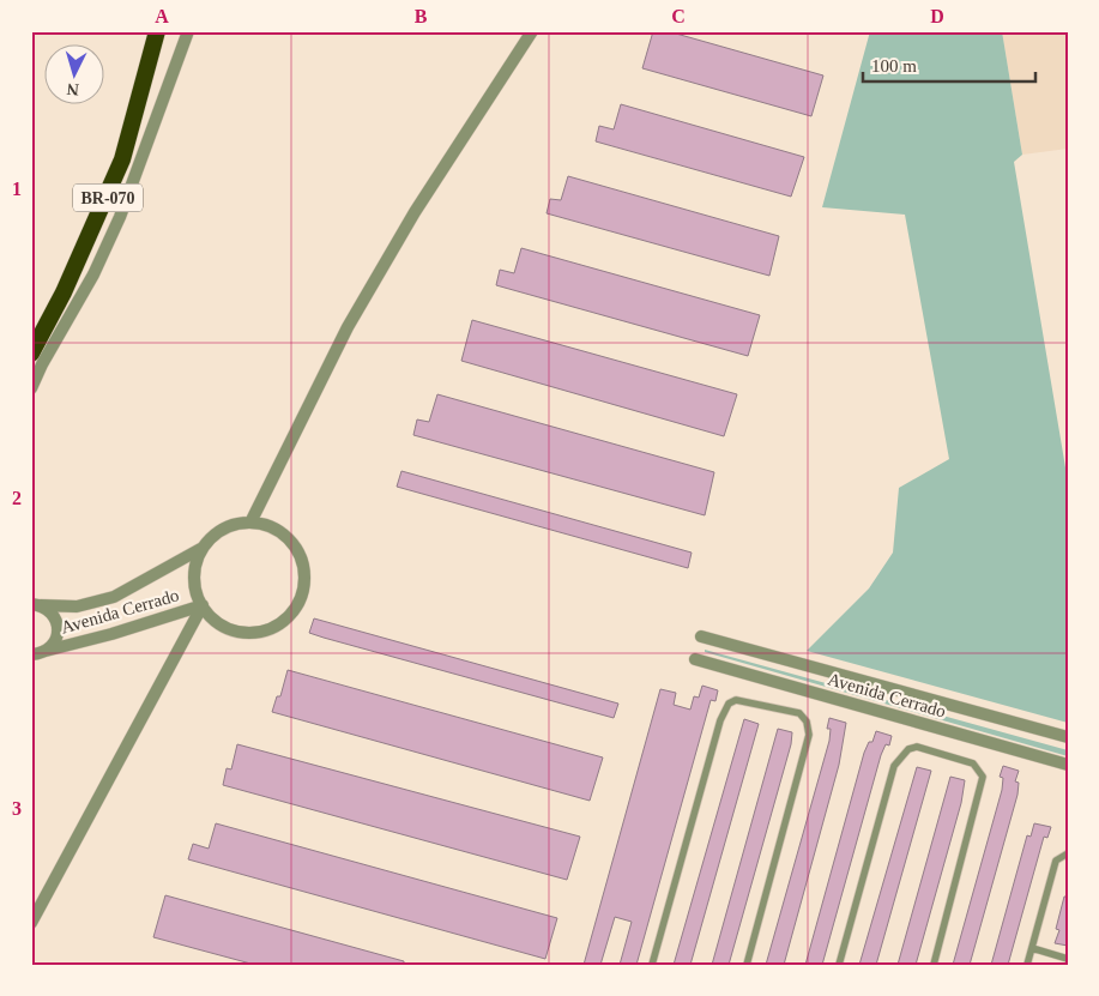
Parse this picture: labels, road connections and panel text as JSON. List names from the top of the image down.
{
  "streets": {
    "highway": ["BR-070"],
    "street": ["Avenida Cerrado"]
  },
  "scale_bar": "100 m",
  "north": "bottom",
  "grid": {
    "columns": [
      "A",
      "B",
      "C",
      "D"
    ],
    "rows": ["1", "2", "3"]
  }
}
